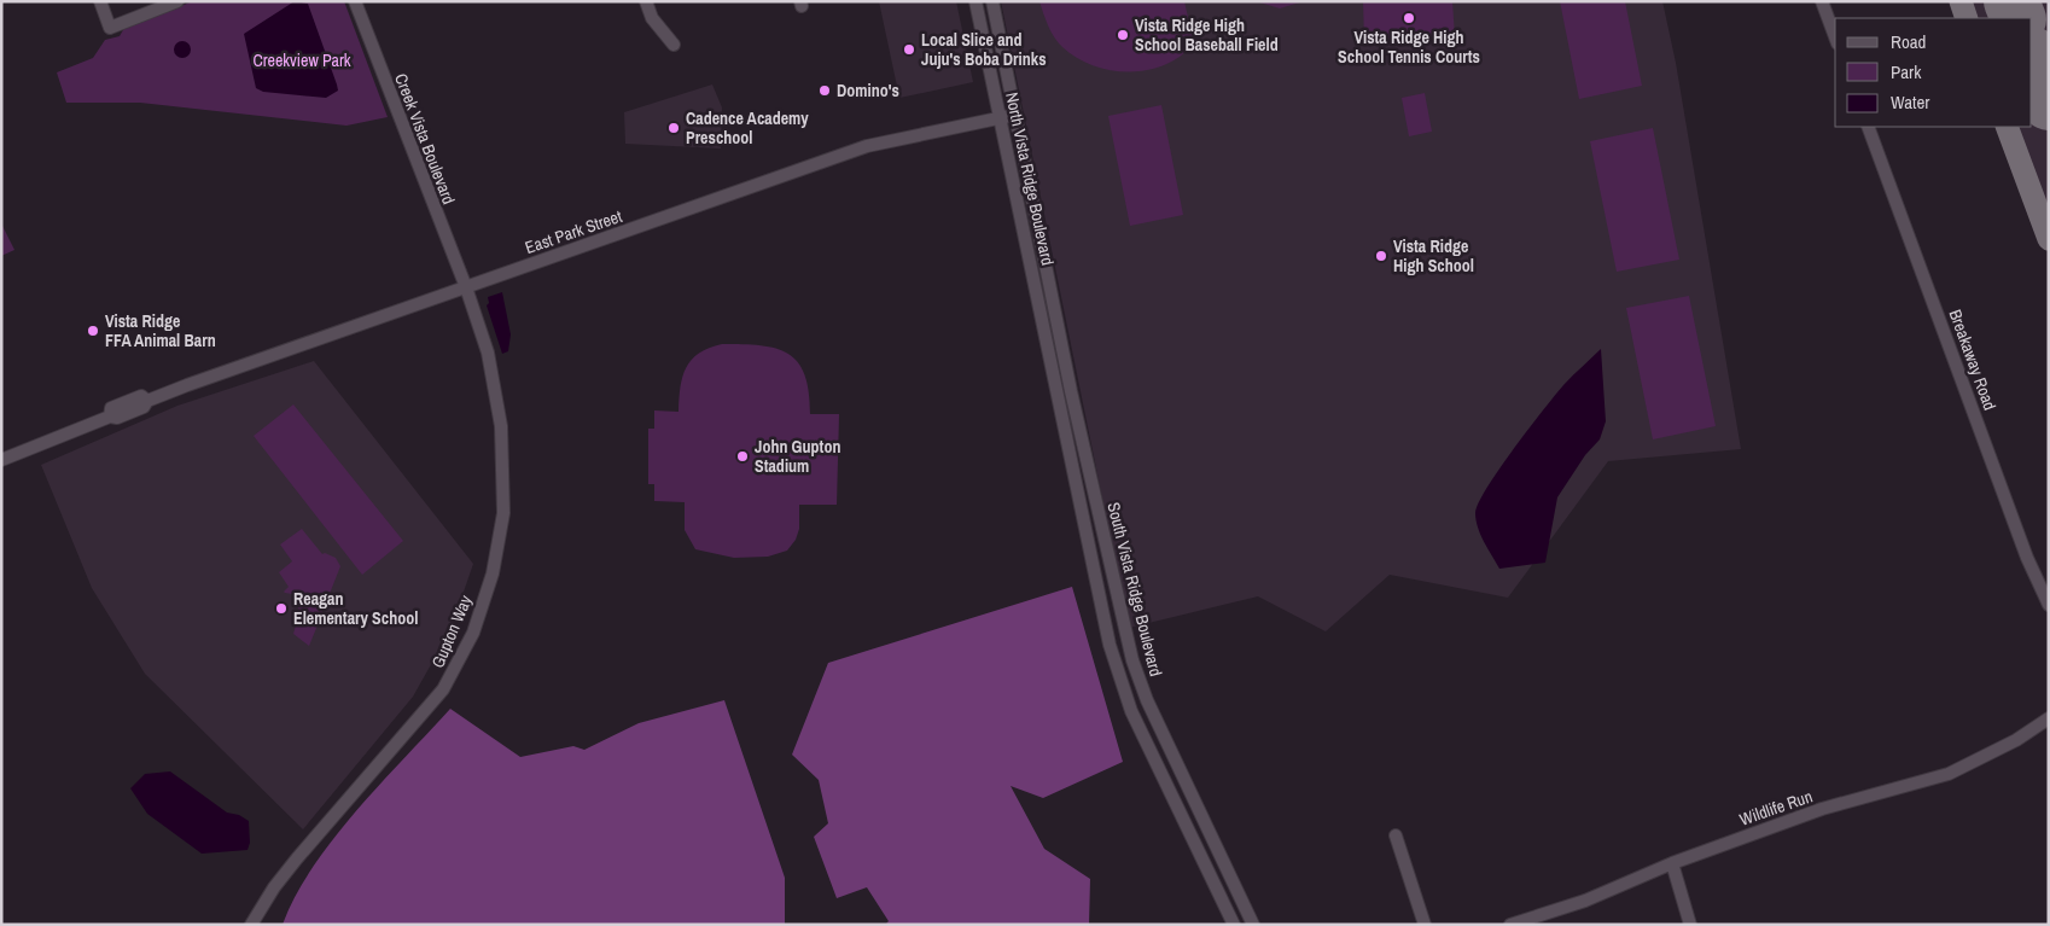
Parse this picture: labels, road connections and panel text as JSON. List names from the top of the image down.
{
  "streets": {
    "street": [
      "Creek Vista Boulevard",
      "North Vista Ridge Boulevard",
      "East Park Street",
      "Breakaway Road",
      "South Vista Ridge Boulevard",
      "Gupton Way",
      "Wildlife Run"
    ]
  },
  "crossings": [
    ["Creek Vista Boulevard", "East Park Street"],
    ["Creek Vista Boulevard", "Gupton Way"],
    ["North Vista Ridge Boulevard", "East Park Street"],
    ["North Vista Ridge Boulevard", "South Vista Ridge Boulevard"],
    ["East Park Street", "Gupton Way"]
  ],
  "parks": ["Creekview Park"],
  "places": [
    "Vista Ridge High School Tennis Courts",
    "Vista Ridge High School Baseball Field",
    "Local Slice and Juju's Boba Drinks",
    "Domino's",
    "Cadence Academy Preschool",
    "Vista Ridge High School",
    "Vista Ridge FFA Animal Barn",
    "John Gupton Stadium",
    "Reagan Elementary School"
  ],
  "legend": ["Road", "Park", "Water"]
}
